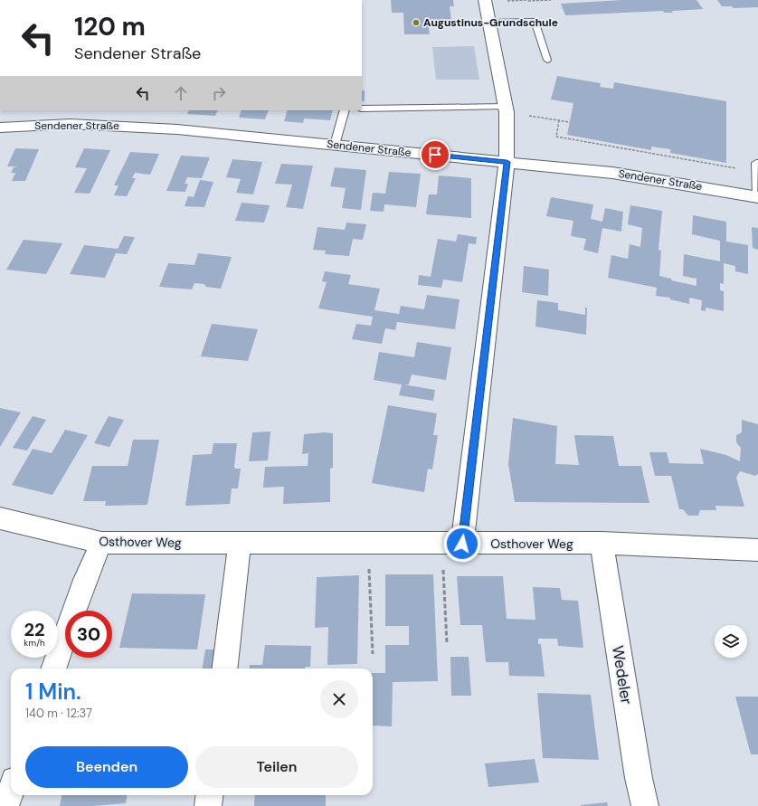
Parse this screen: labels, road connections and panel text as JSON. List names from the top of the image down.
{
  "streets": {
    "street": ["Sendener Straße", "Osthover Weg", "Wedeler"]
  },
  "crossings": [
    ["Osthover Weg", "Wedeler"]
  ],
  "places": ["Augustinus-Grundschule"],
  "page": {
    "turn": ["120 m", "Sendener Straße"],
    "speed": "22 km/h",
    "limit": "30",
    "heading": ["1 Min.", "140 m · 12:37"],
    "buttons": ["Beenden", "Teilen"]
  }
}
